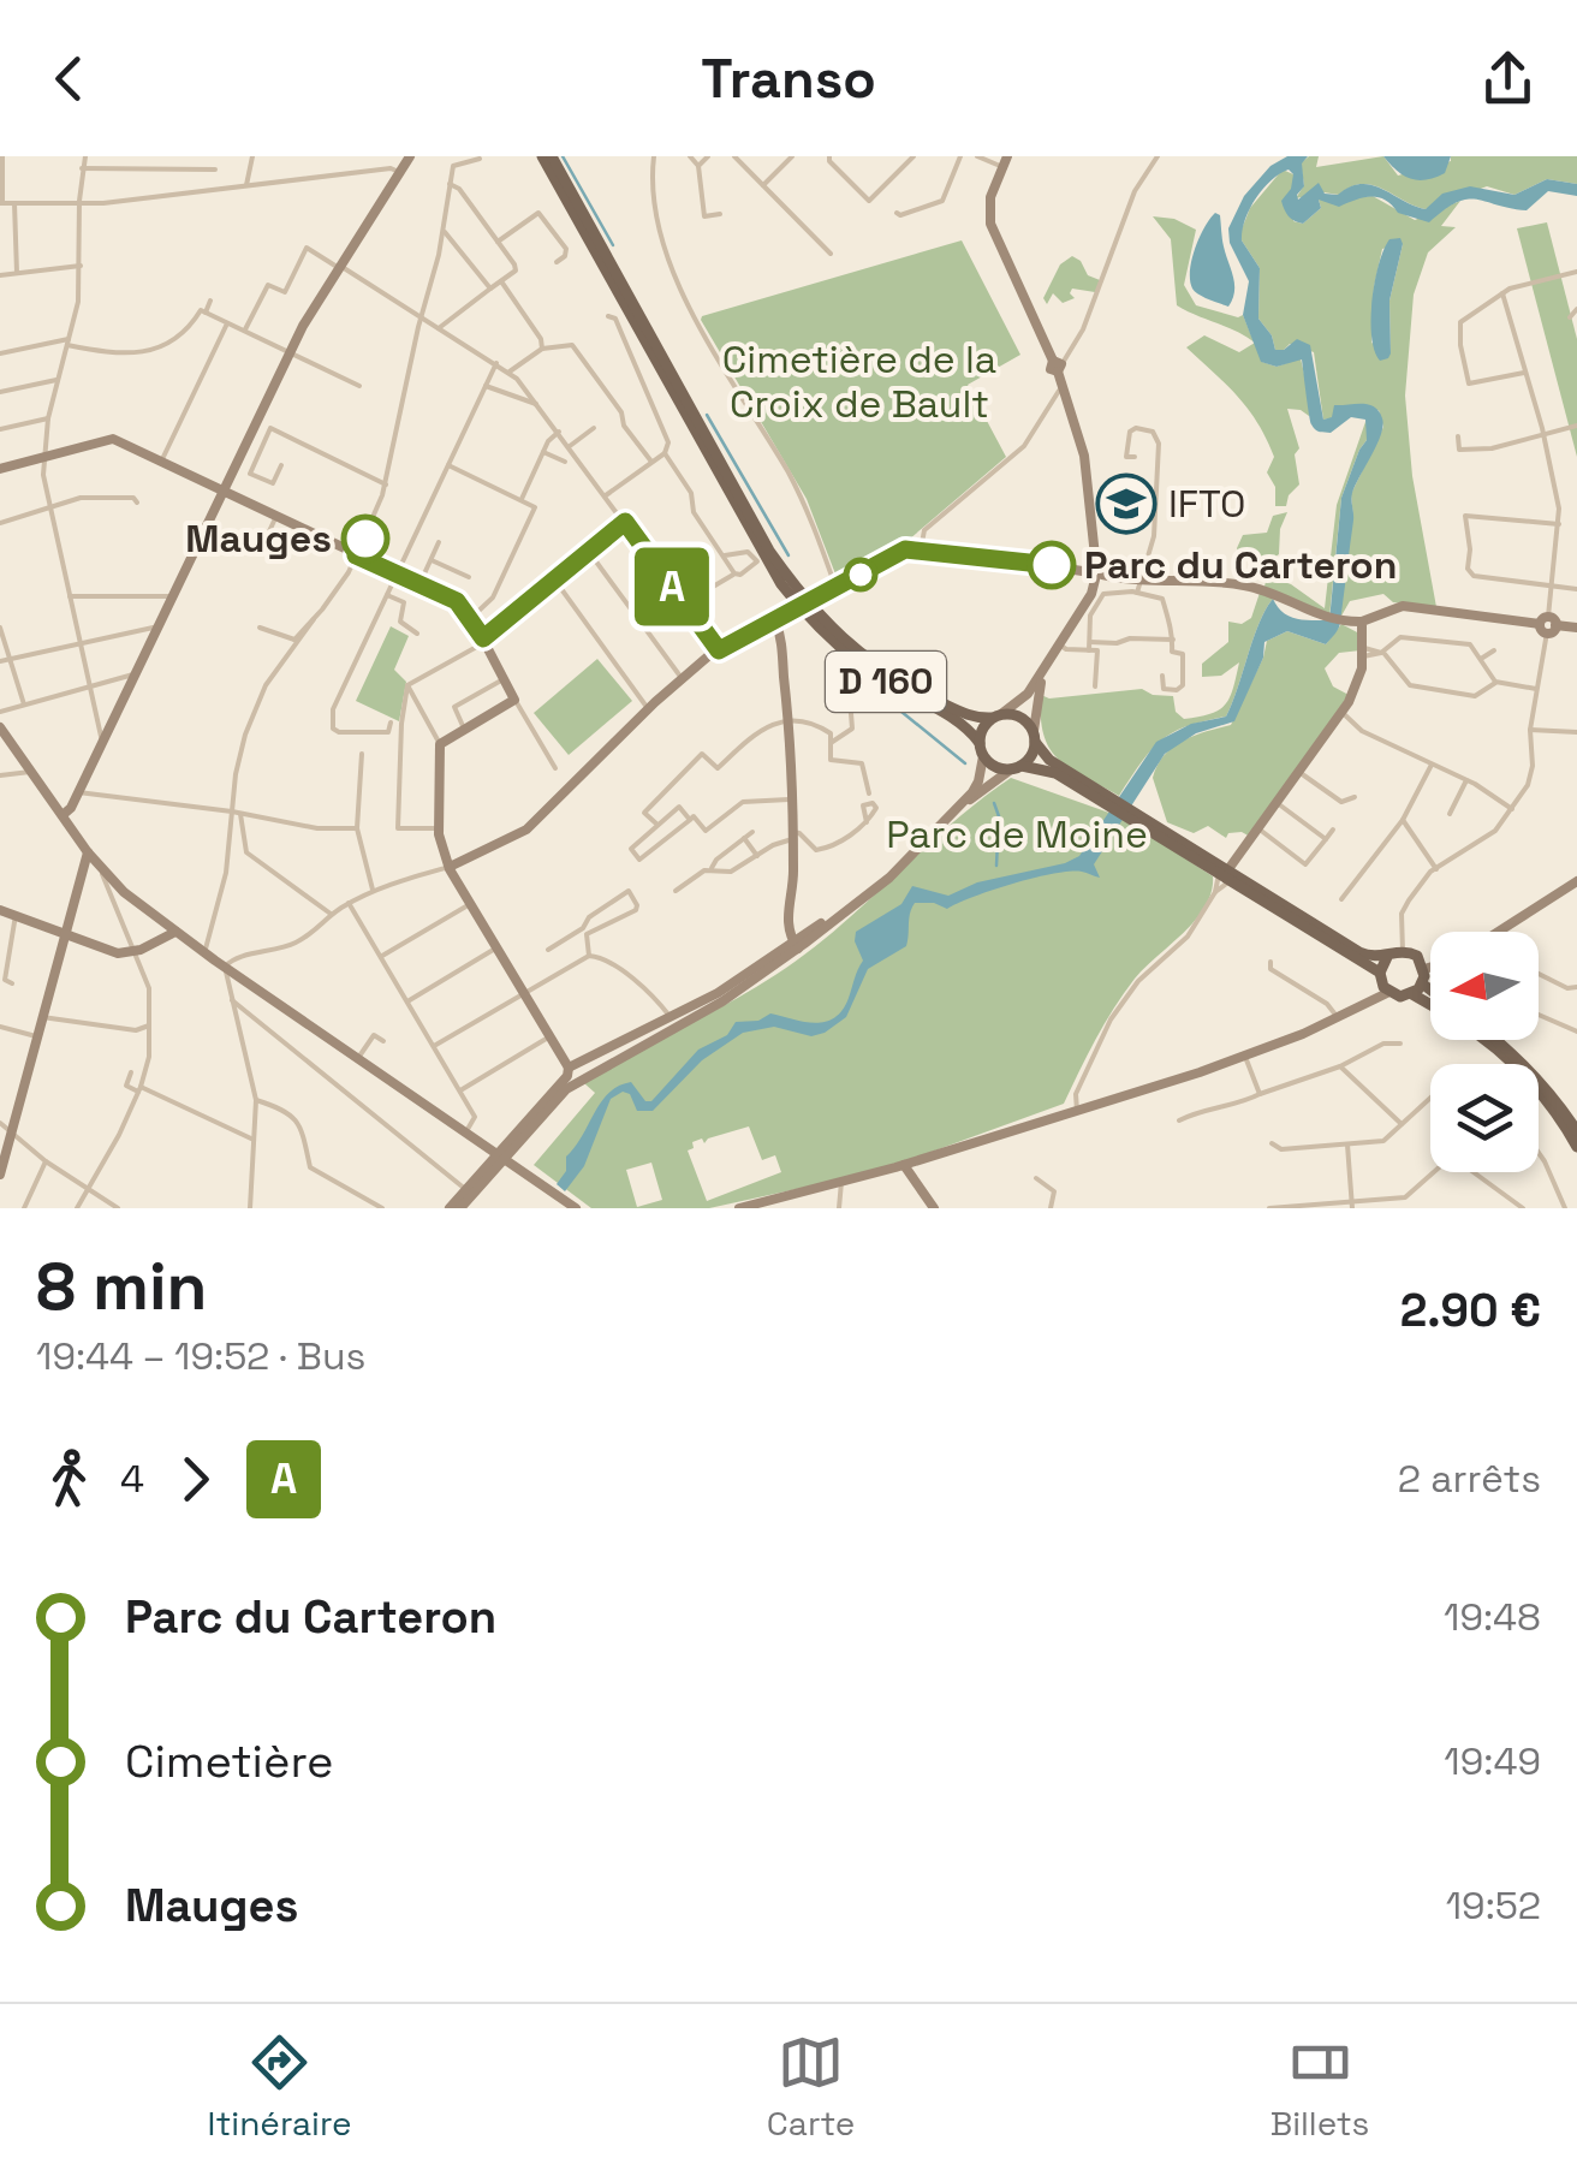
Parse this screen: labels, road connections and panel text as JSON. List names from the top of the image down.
{
  "streets": {
    "main road": ["D 160"]
  },
  "parks": ["Cimetière de la Croix de Bault", "Parc de Moine"],
  "places": {
    "school or university": ["IFTO"],
    "other": ["Mauges", "Parc du Carteron"]
  },
  "lines": ["bus line A"],
  "north": "left",
  "page": {
    "header": "Transo",
    "on_map": "A",
    "heading": ["8 min", "19:44 – 19:52 · Bus", "2.90 €"],
    "legs": ["4", "A", "2 arrêts"],
    "list": [
      {
        "name": "Parc du Carteron",
        "value": "19:48"
      },
      {
        "name": "Cimetière",
        "value": "19:49"
      },
      {
        "name": "Mauges",
        "value": "19:52"
      }
    ],
    "tabs": ["Itinéraire", "Carte", "Billets"]
  }
}
